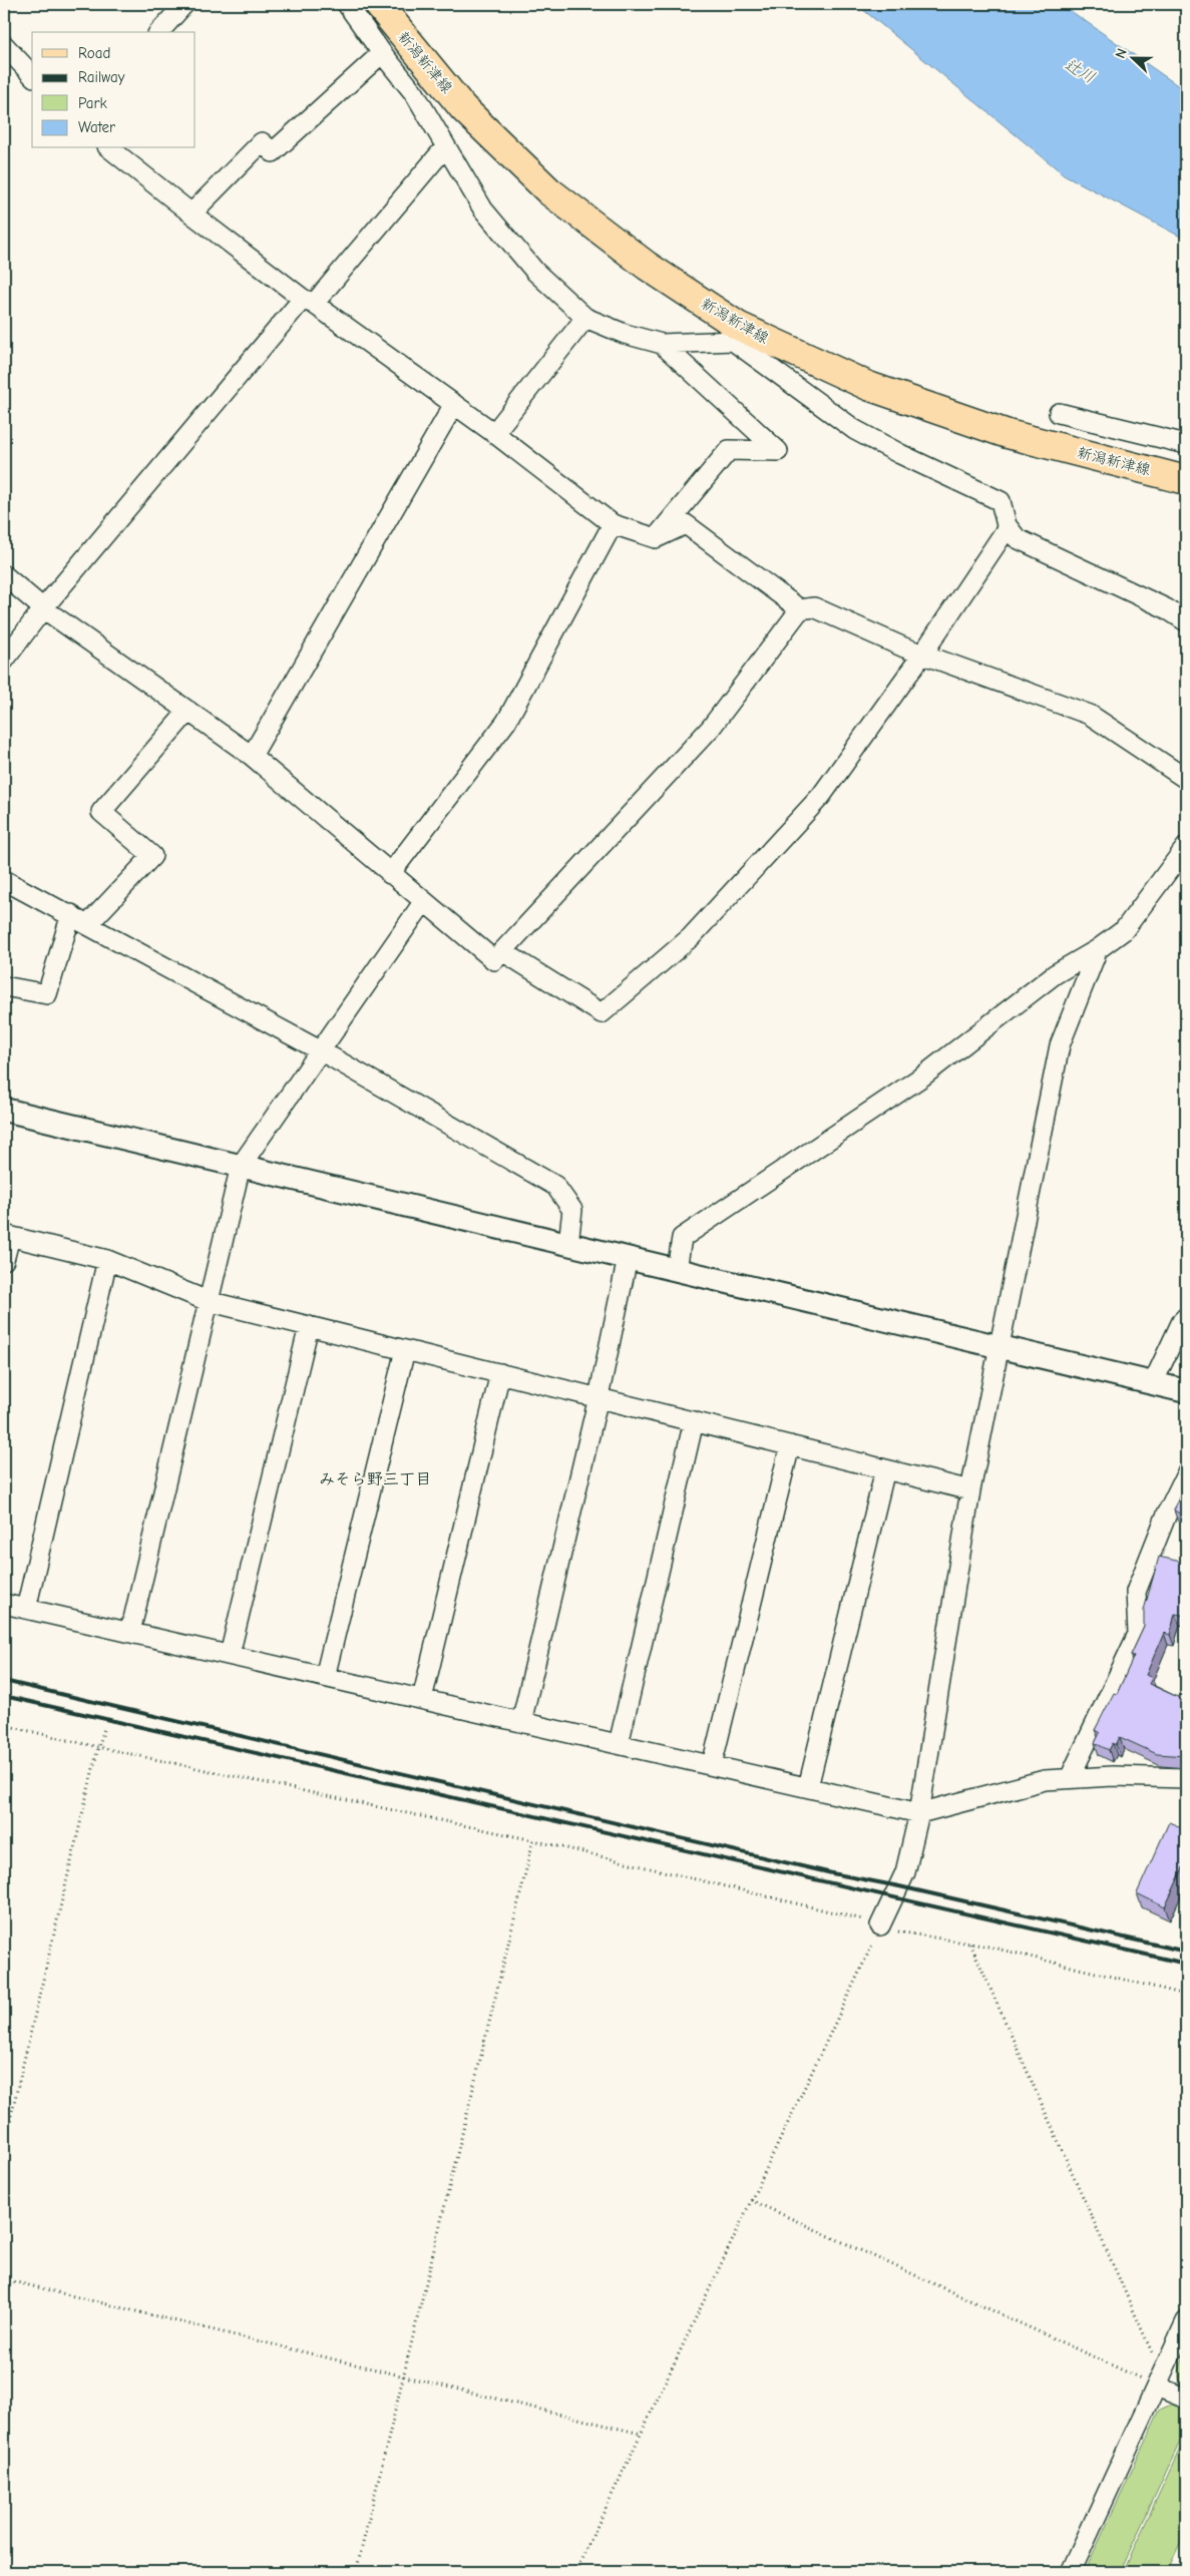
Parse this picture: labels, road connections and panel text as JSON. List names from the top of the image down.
{
  "streets": {
    "main road": ["新潟新津線"]
  },
  "districts": ["みそら野三丁目"],
  "water": ["辻川"],
  "legend": [
    "Road",
    "Railway",
    "Park",
    "Water"
  ],
  "north": "left"
}
